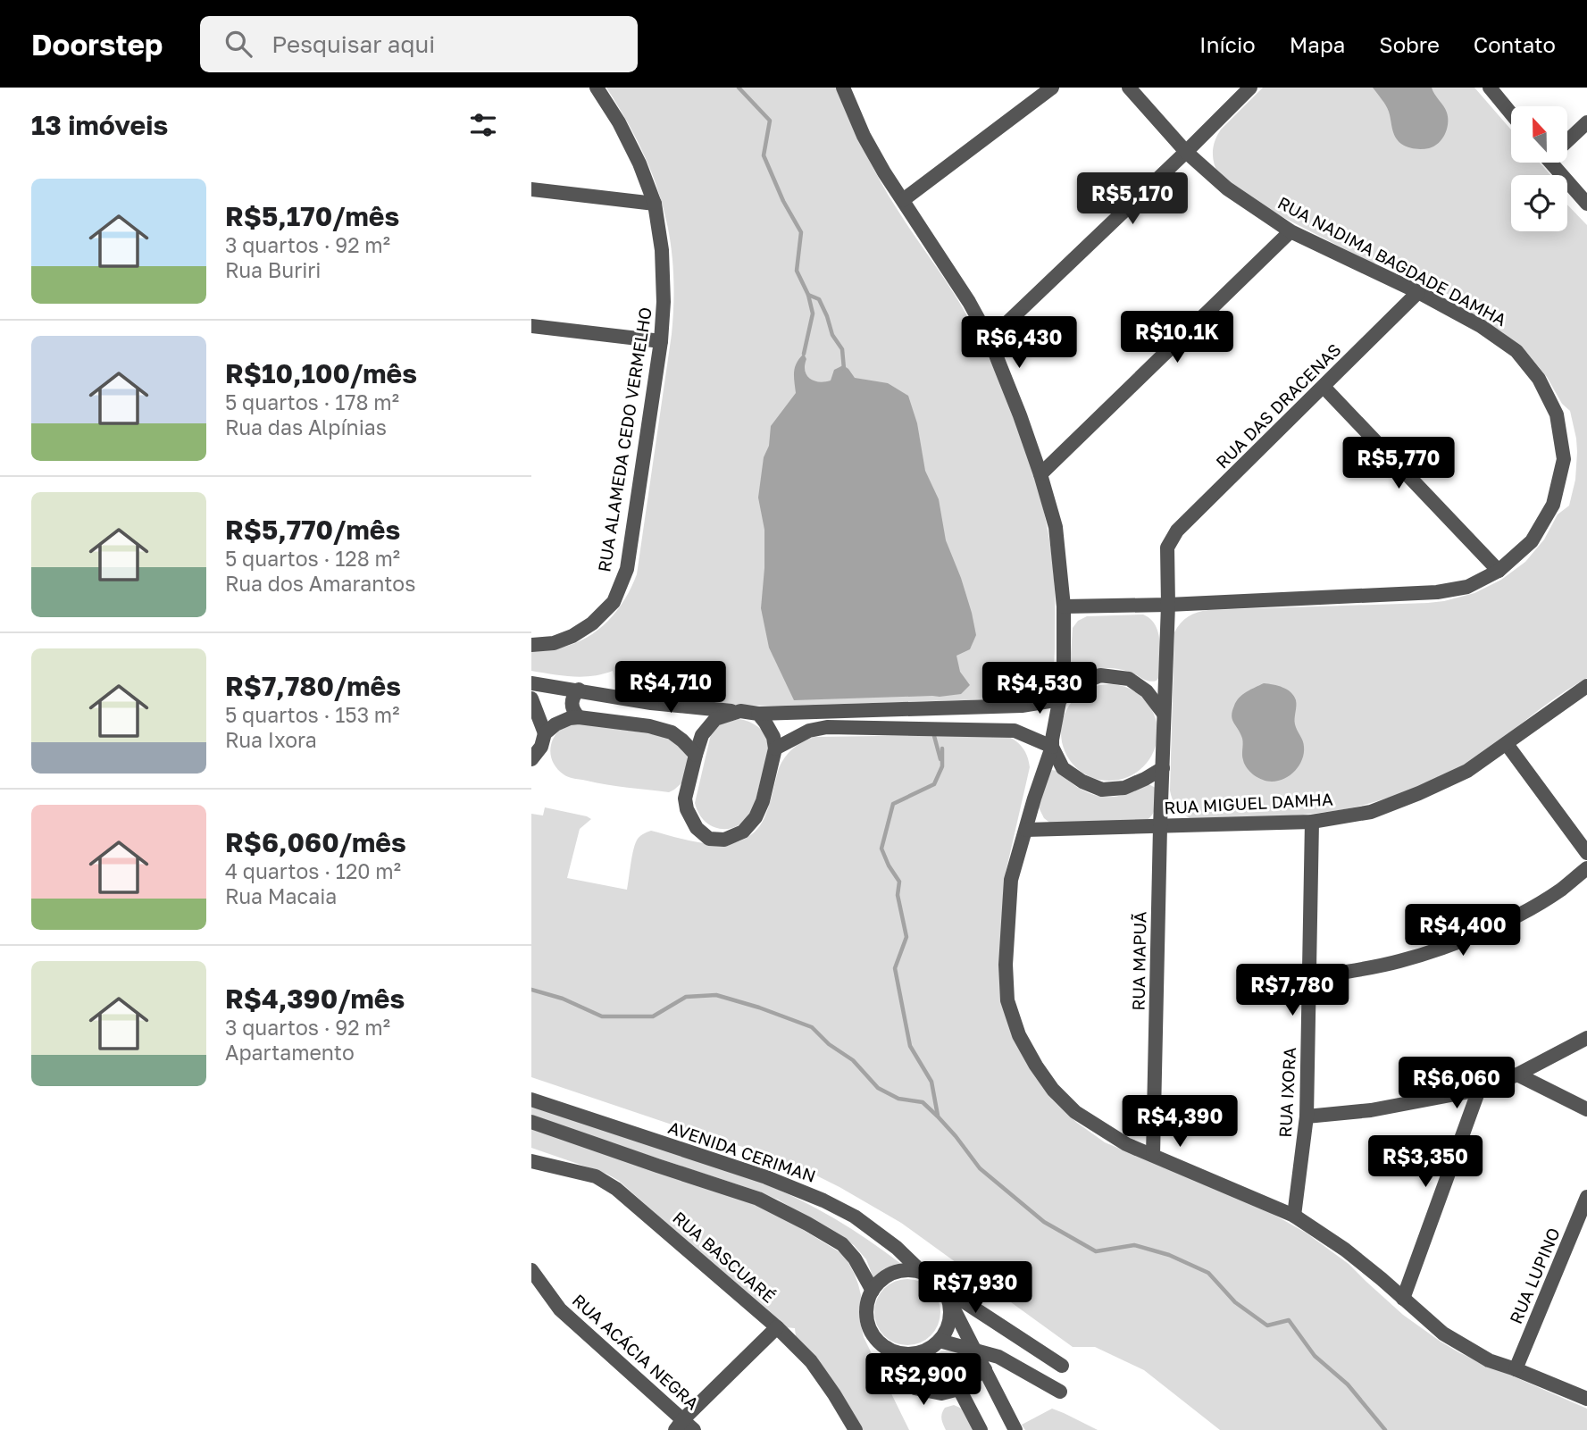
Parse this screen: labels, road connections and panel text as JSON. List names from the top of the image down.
{
  "streets": {
    "street": [
      "RUA NADIMA BAGDADE DAMHA",
      "RUA DAS DRACENAS",
      "RUA ALAMEDA CEDO VERMELHO",
      "RUA MIGUEL DAMHA",
      "RUA MAPUÃ",
      "RUA IXORA",
      "AVENIDA CERIMAN",
      "RUA BASCUARÉ",
      "RUA LUPINO",
      "RUA ACÁCIA NEGRA"
    ]
  },
  "crossings": [
    ["RUA NADIMA BAGDADE DAMHA", "RUA DAS DRACENAS"],
    ["RUA MIGUEL DAMHA", "RUA MAPUÃ"],
    ["RUA MIGUEL DAMHA", "RUA IXORA"]
  ],
  "north": "top",
  "page": {
    "header": "Doorstep",
    "search": "Pesquisar aqui",
    "nav": [
      "Início",
      "Mapa",
      "Sobre",
      "Contato"
    ],
    "heading": "13 imóveis",
    "list": [
      {
        "name": "R$5,170/mês",
        "note": "3 quartos · 92 m² · Rua Buriri"
      },
      {
        "name": "R$10,100/mês",
        "note": "5 quartos · 178 m² · Rua das Alpínias"
      },
      {
        "name": "R$5,770/mês",
        "note": "5 quartos · 128 m² · Rua dos Amarantos"
      },
      {
        "name": "R$7,780/mês",
        "note": "5 quartos · 153 m² · Rua Ixora"
      },
      {
        "name": "R$6,060/mês",
        "note": "4 quartos · 120 m² · Rua Macaia"
      },
      {
        "name": "R$4,390/mês",
        "note": "3 quartos · 92 m² · Apartamento"
      }
    ],
    "price": [
      "R$5,170",
      "R$10.1K",
      "R$6,430",
      "R$5,770",
      "R$4,710",
      "R$4,530",
      "R$4,400",
      "R$7,780",
      "R$6,060",
      "R$4,390",
      "R$3,350",
      "R$7,930",
      "R$2,900"
    ]
  }
}
